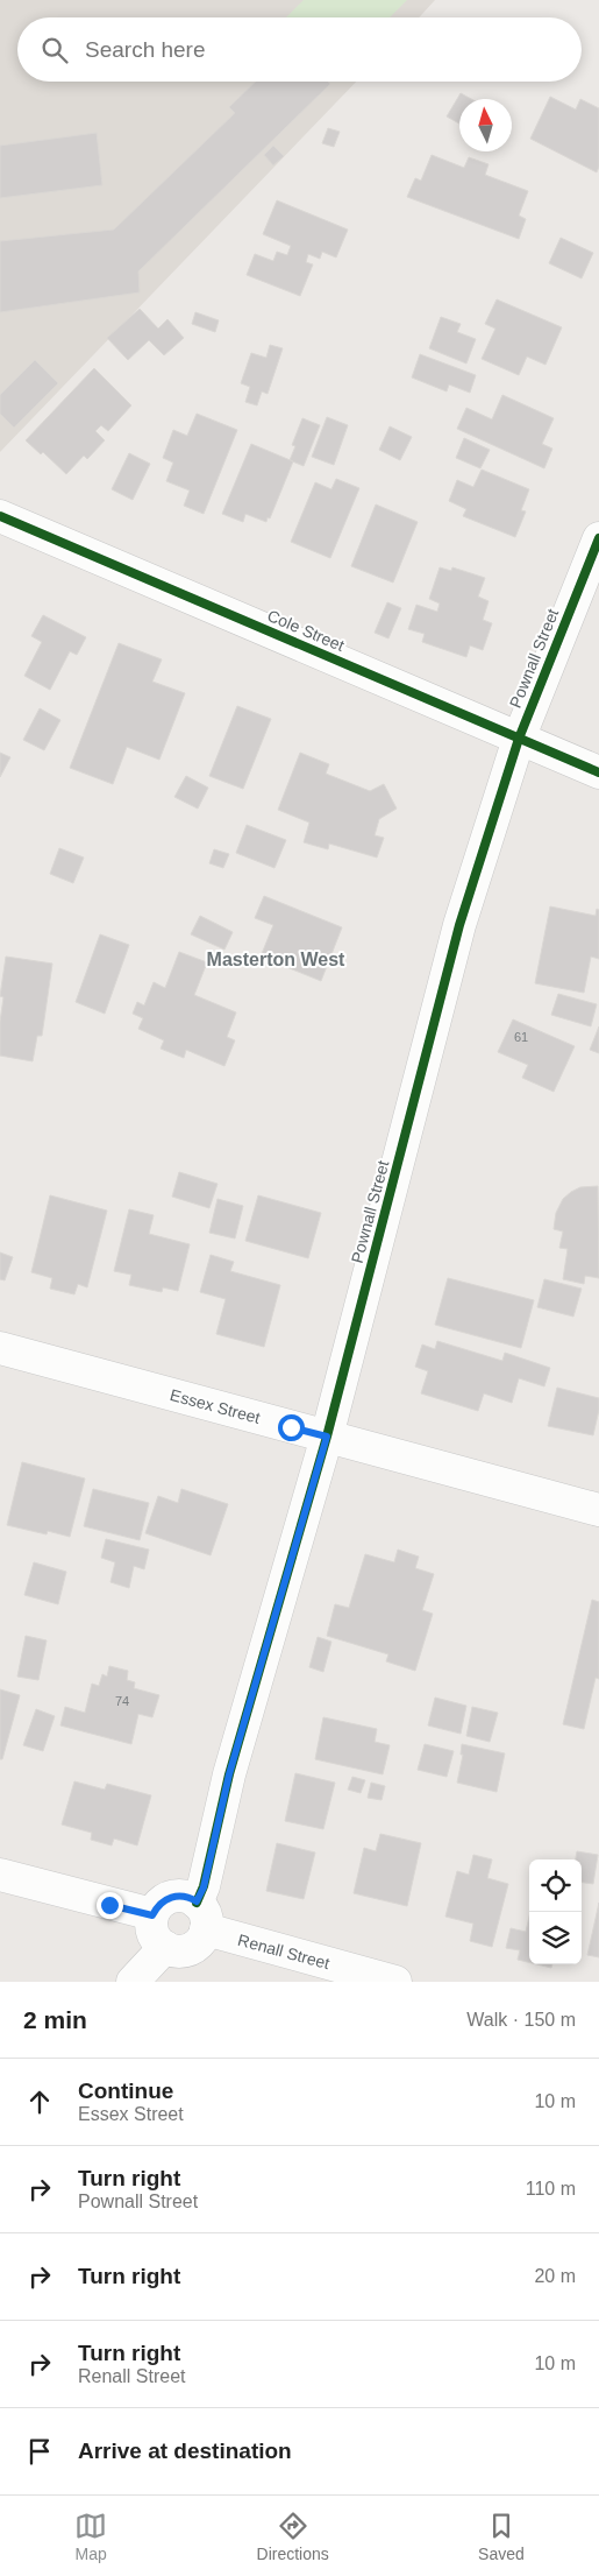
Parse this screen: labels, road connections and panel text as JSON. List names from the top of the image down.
{
  "streets": {
    "street": [
      "Cole Street",
      "Pownall Street",
      "Essex Street",
      "Renall Street"
    ]
  },
  "crossings": [
    ["Cole Street", "Pownall Street"],
    ["Pownall Street", "Essex Street"],
    ["Pownall Street", "Renall Street"]
  ],
  "districts": ["Masterton West"],
  "house_numbers": ["61", "74"],
  "north": "top",
  "page": {
    "search": "Search here",
    "heading": ["2 min", "Walk · 150 m"],
    "list": [
      ["Continue", "Essex Street", "10 m"],
      ["Turn right", "Pownall Street", "110 m"],
      ["Turn right", "20 m"],
      ["Turn right", "Renall Street", "10 m"],
      "Arrive at destination"
    ],
    "nav": ["Map", "Directions", "Saved"]
  }
}
